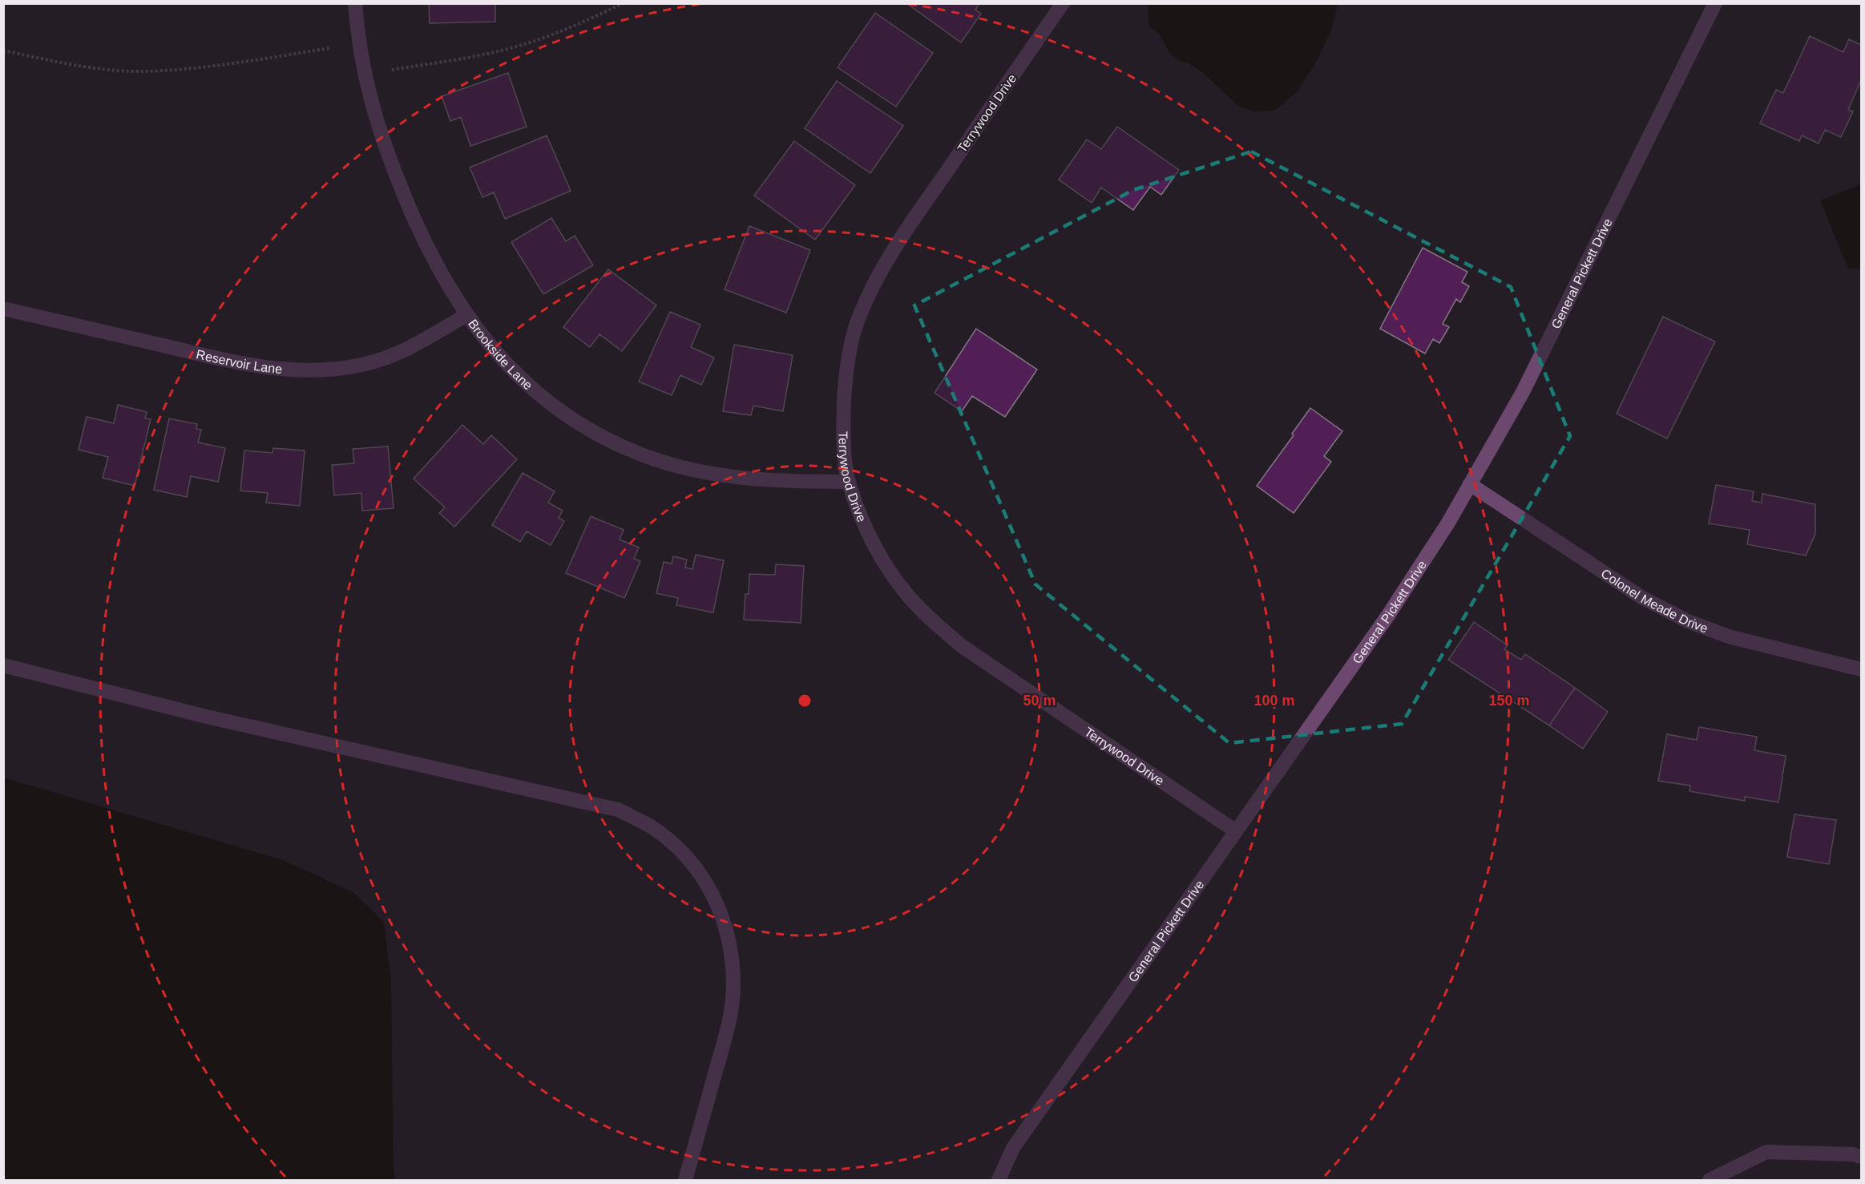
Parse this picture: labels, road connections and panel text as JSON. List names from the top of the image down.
{
  "streets": {
    "street": [
      "Terrywood Drive",
      "General Pickett Drive",
      "Brookside Lane",
      "Reservoir Lane",
      "Colonel Meade Drive"
    ]
  },
  "crossings": [
    ["Terrywood Drive", "General Pickett Drive"],
    ["Terrywood Drive", "Brookside Lane"],
    ["General Pickett Drive", "Colonel Meade Drive"],
    ["Brookside Lane", "Reservoir Lane"]
  ],
  "rings": ["50 m", "100 m", "150 m"]
}
